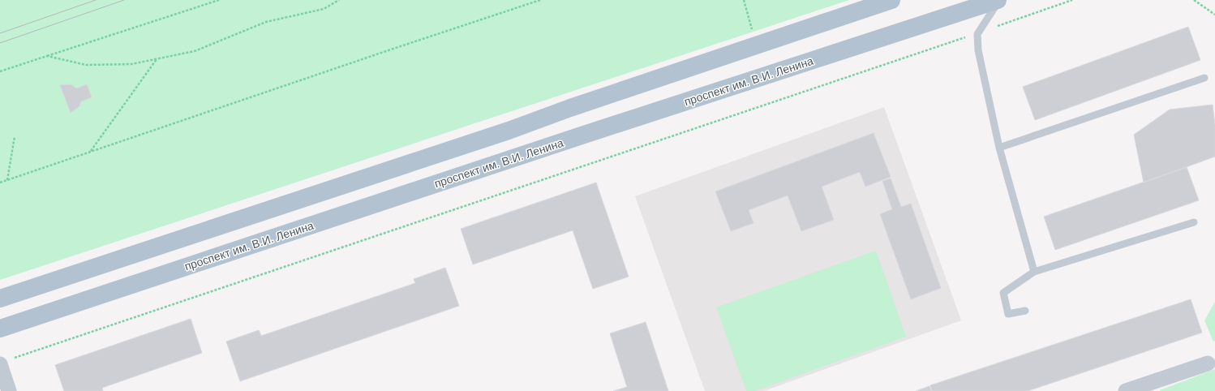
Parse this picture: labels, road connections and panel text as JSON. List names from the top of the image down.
{
  "streets": {
    "main road": ["проспект им. В.И. Ленина"]
  }
}
